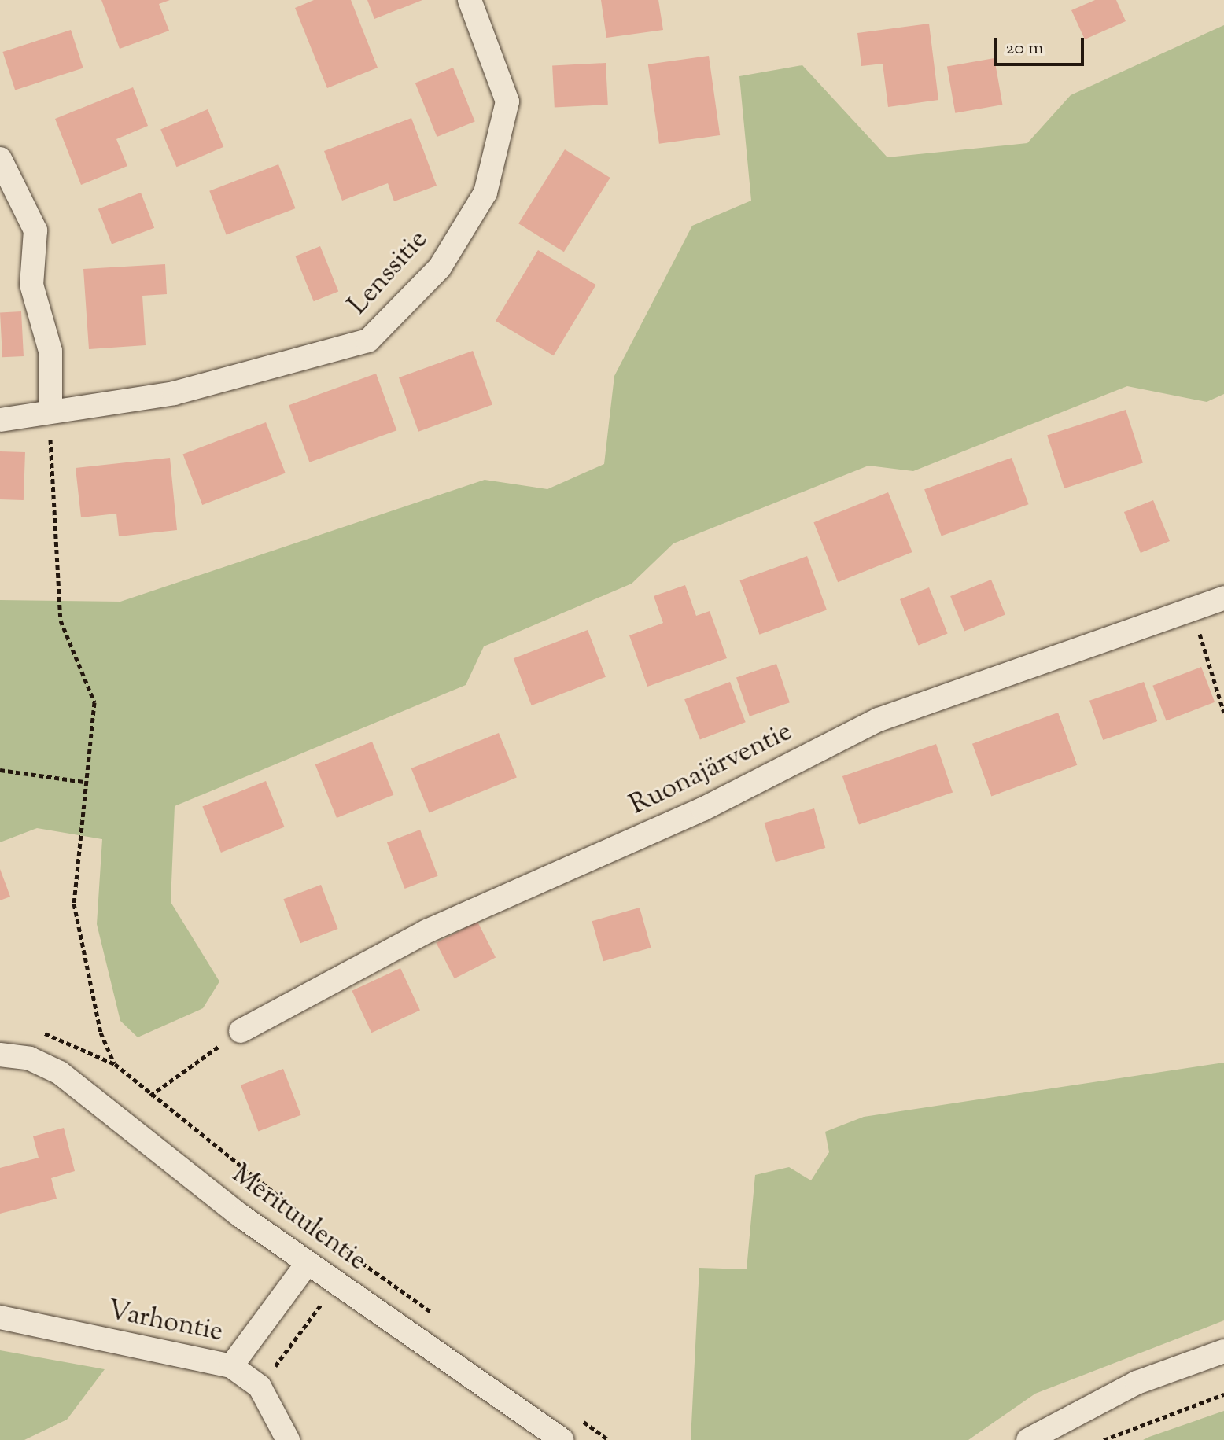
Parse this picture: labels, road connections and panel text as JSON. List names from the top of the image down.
{
  "streets": {
    "street": [
      "Lenssitie",
      "Ruonajärventie",
      "Merituulentie",
      "Varhontie"
    ]
  },
  "crossings": [
    ["Merituulentie", "Varhontie"]
  ],
  "scale_bar": "20 m"
}
